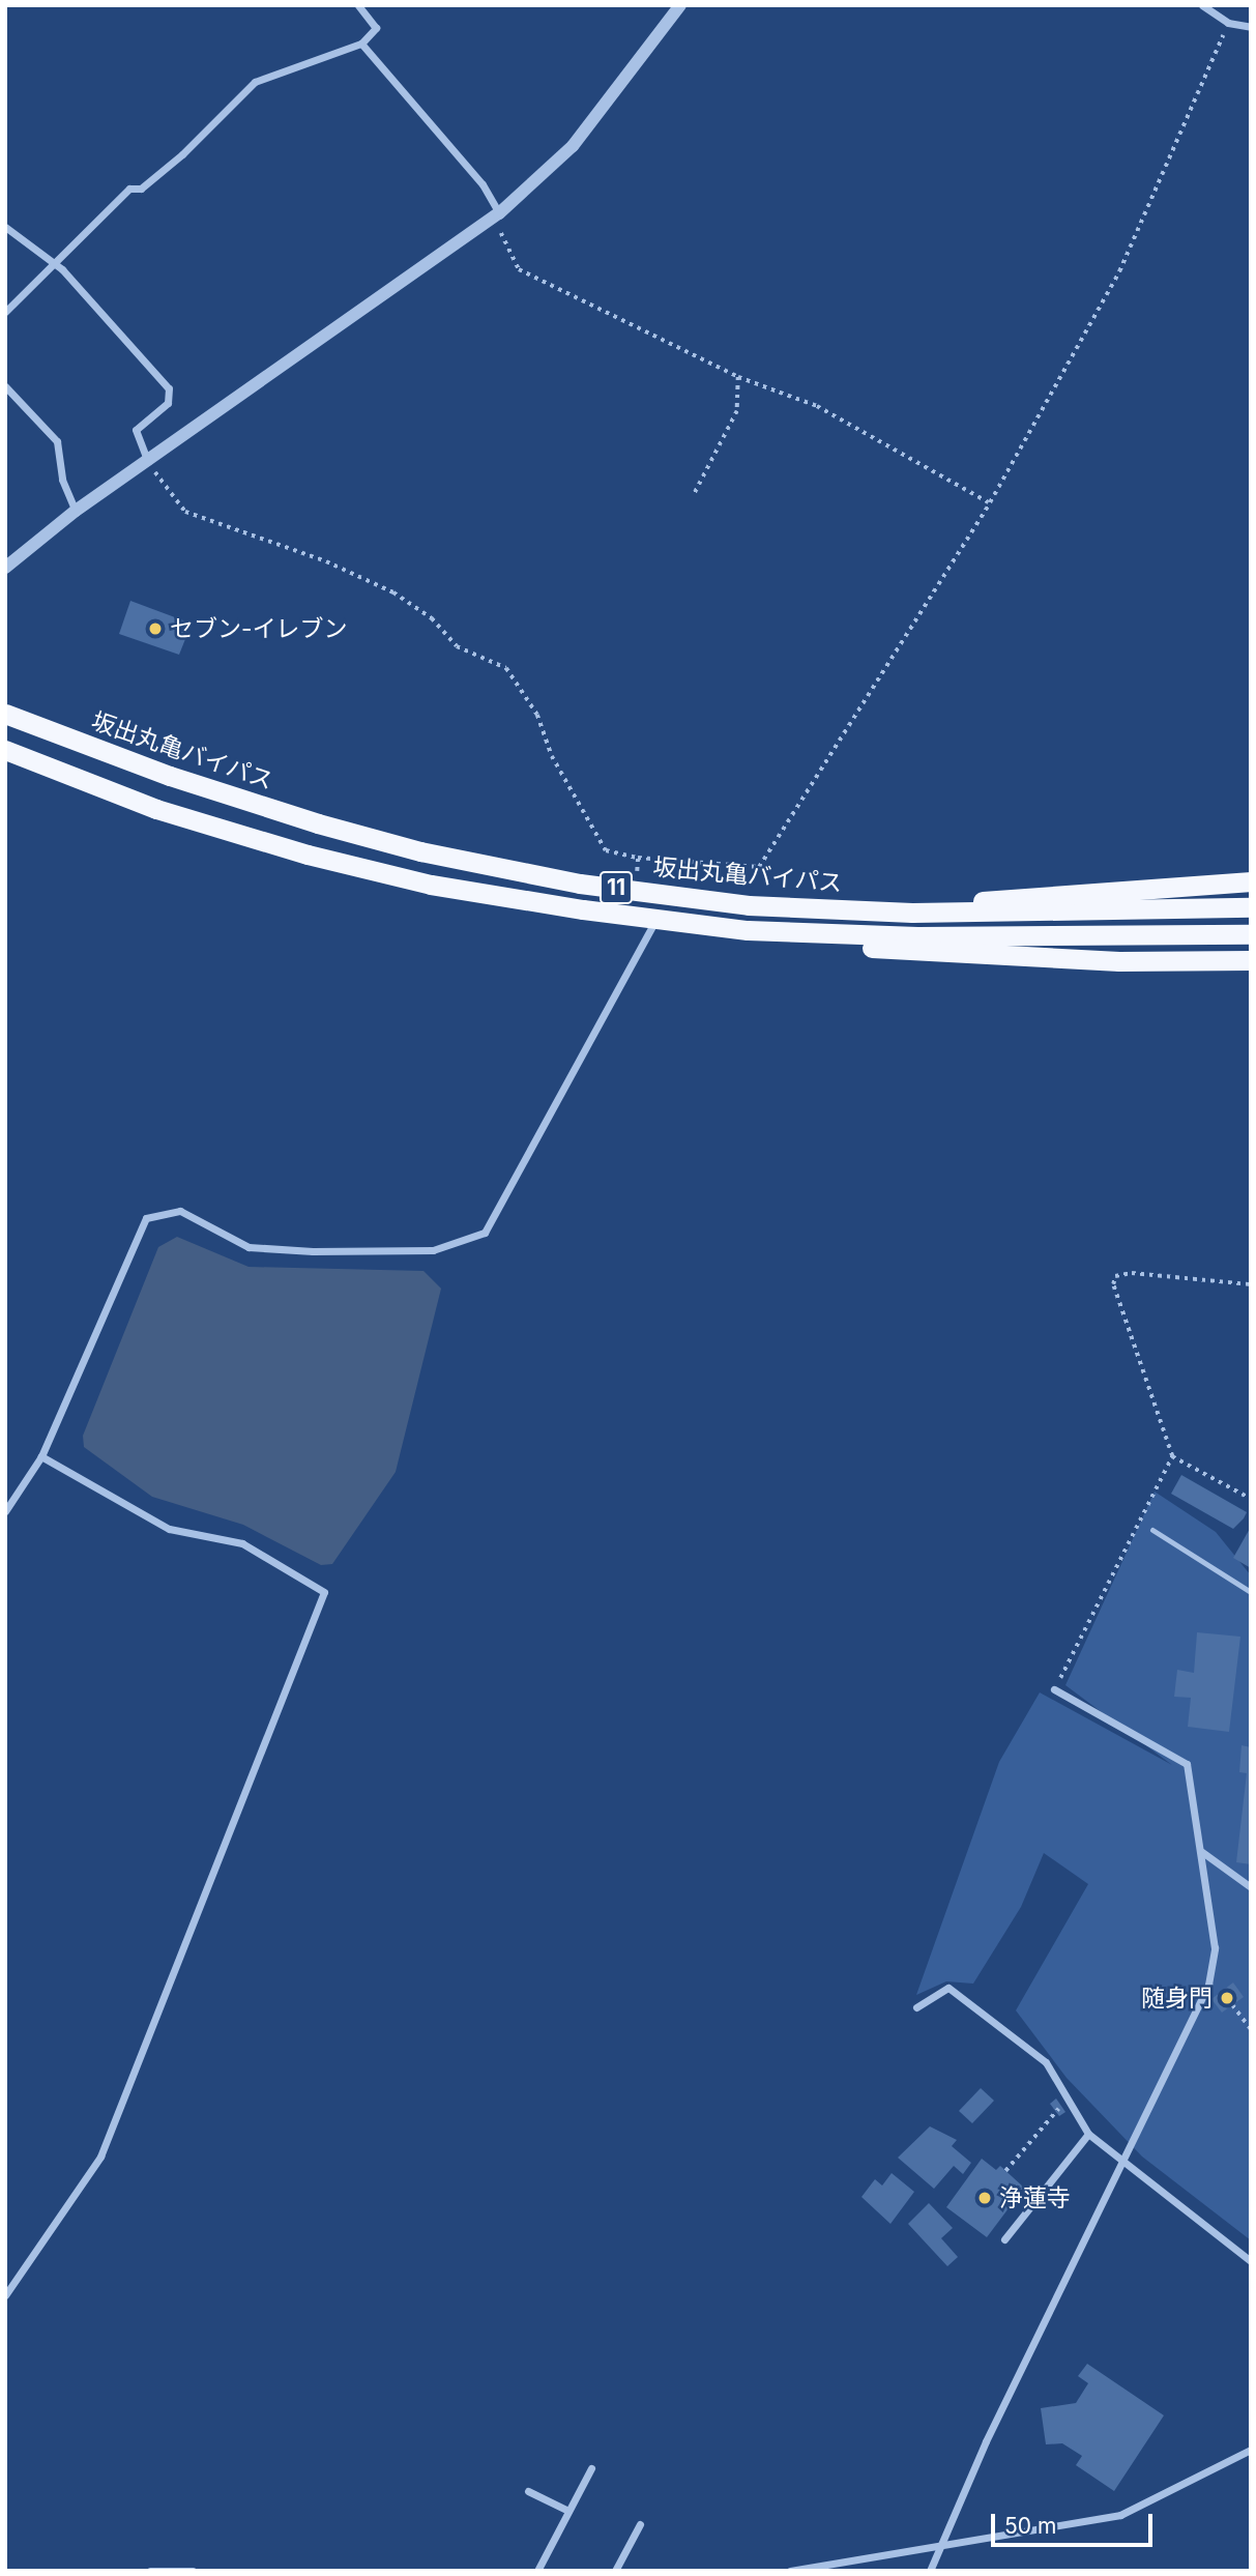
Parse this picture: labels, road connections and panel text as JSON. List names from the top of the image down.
{
  "streets": {
    "highway": ["坂出丸亀バイパス", "11"]
  },
  "places": ["セブン-イレブン", "随身門", "浄蓮寺"],
  "scale_bar": "50 m"
}
